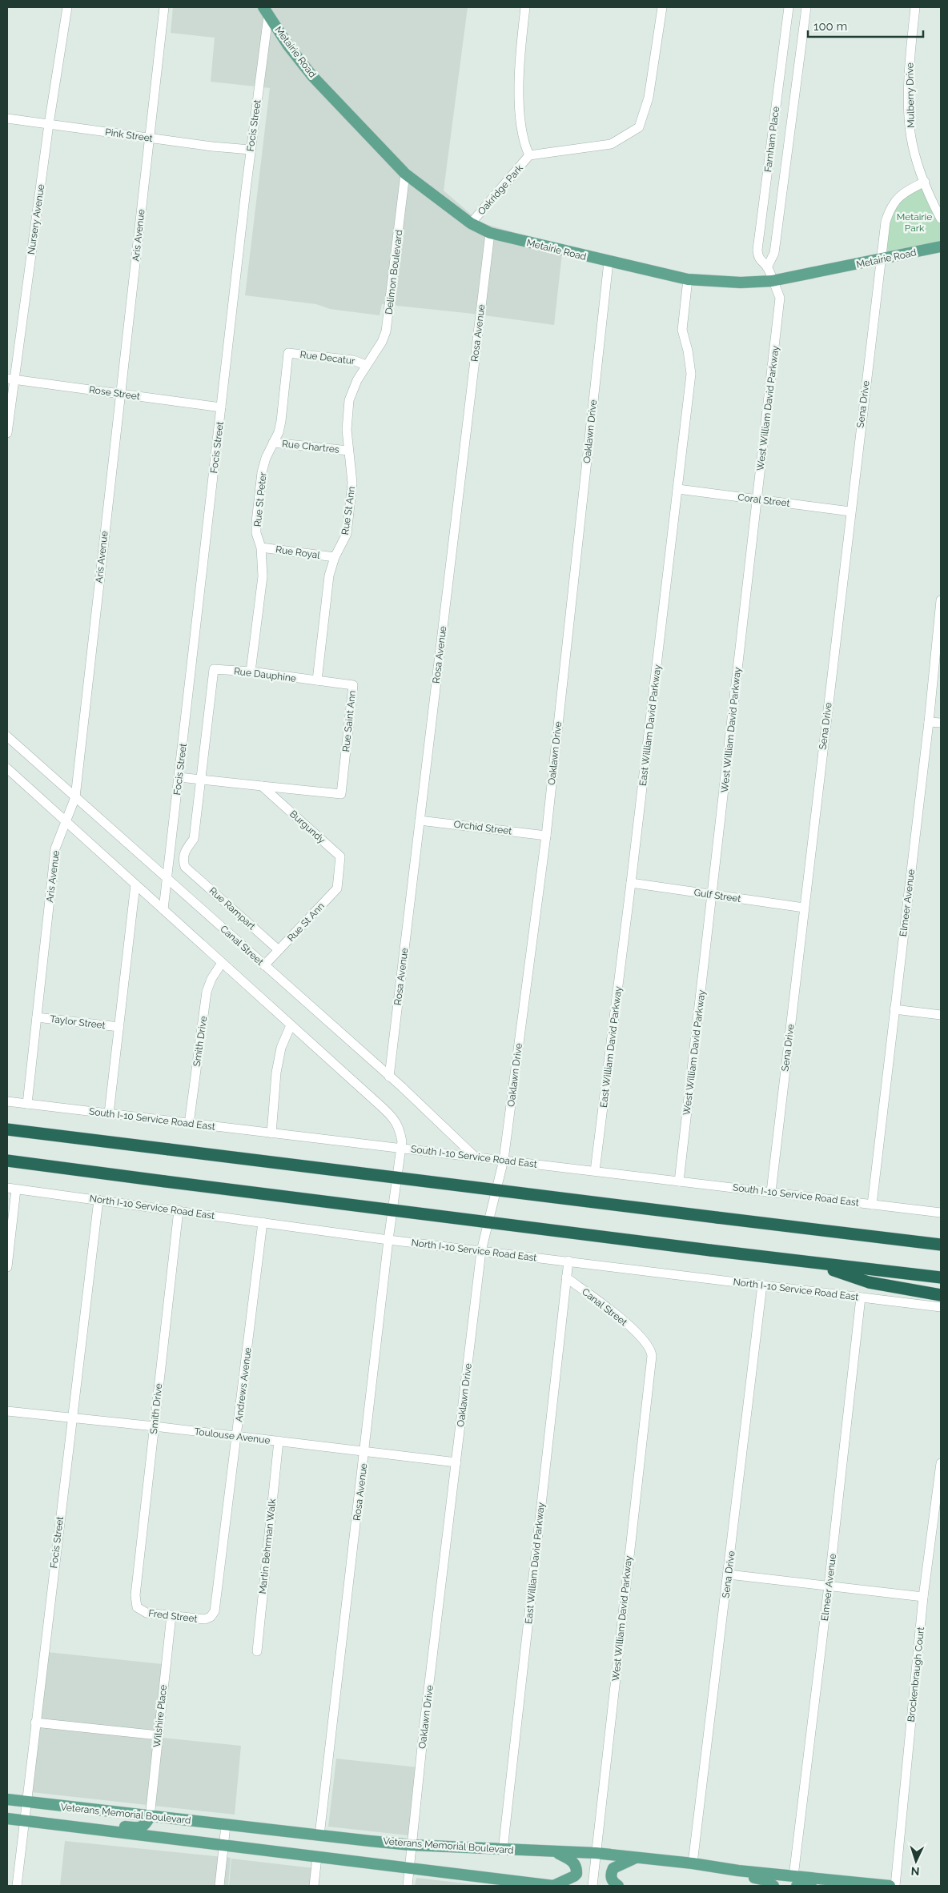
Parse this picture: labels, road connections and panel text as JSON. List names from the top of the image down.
{
  "streets": {
    "main road": ["Metairie Road", "Veterans Memorial Boulevard"],
    "street": [
      "Mulberry Drive",
      "Focis Street",
      "Pink Street",
      "Farnham Place",
      "Oakridge Park",
      "Nursery Avenue",
      "Aris Avenue",
      "Delimon Boulevard",
      "Rosa Avenue",
      "Rue Decatur",
      "Rose Street",
      "Sena Drive",
      "West William David Parkway",
      "Oaklawn Drive",
      "Rue Chartres",
      "Rue St Peter",
      "Coral Street",
      "Rue St Ann",
      "Rue Royal",
      "Rue Dauphine",
      "Rue Saint Ann",
      "East William David Parkway",
      "Burgundy",
      "Orchid Street",
      "Gulf Street",
      "Elmeer Avenue",
      "Rue Rampart",
      "Canal Street",
      "Taylor Street",
      "Smith Drive",
      "South I-10 Service Road East",
      "North I-10 Service Road East",
      "Andrews Avenue",
      "Toulouse Avenue",
      "Martin Behrman Walk",
      "Fred Street",
      "Brockenbraugh Court",
      "Wilshire Place"
    ]
  },
  "crossings": [
    ["Metairie Road", "Focis Street"],
    ["Metairie Road", "Farnham Place"],
    ["Metairie Road", "Oakridge Park"],
    ["Metairie Road", "Delimon Boulevard"],
    ["Metairie Road", "Rosa Avenue"],
    ["Metairie Road", "Sena Drive"],
    ["Metairie Road", "West William David Parkway"],
    ["Metairie Road", "Oaklawn Drive"],
    ["Metairie Road", "East William David Parkway"],
    ["Focis Street", "Pink Street"],
    ["Focis Street", "Rose Street"],
    ["Focis Street", "Canal Street"],
    ["Focis Street", "North I-10 Service Road East"],
    ["Focis Street", "Toulouse Avenue"],
    ["Focis Street", "Veterans Memorial Boulevard"],
    ["Pink Street", "Nursery Avenue"],
    ["Pink Street", "Aris Avenue"],
    ["Farnham Place", "West William David Parkway"],
    ["Nursery Avenue", "Rose Street"],
    ["Aris Avenue", "Rose Street"],
    ["Aris Avenue", "Canal Street"],
    ["Aris Avenue", "Taylor Street"],
    ["Aris Avenue", "South I-10 Service Road East"],
    ["Delimon Boulevard", "Rue Decatur"],
    ["Delimon Boulevard", "Rue St Ann"],
    ["Rosa Avenue", "Orchid Street"],
    ["Rosa Avenue", "Canal Street"],
    ["Rosa Avenue", "South I-10 Service Road East"],
    ["Rosa Avenue", "North I-10 Service Road East"],
    ["Rosa Avenue", "Toulouse Avenue"],
    ["Rosa Avenue", "Veterans Memorial Boulevard"],
    ["Rue Decatur", "Rue St Peter"],
    ["Rue Decatur", "Rue St Ann"],
    ["Sena Drive", "Coral Street"],
    ["Sena Drive", "Gulf Street"],
    ["Sena Drive", "South I-10 Service Road East"],
    ["Sena Drive", "North I-10 Service Road East"],
    ["Sena Drive", "Veterans Memorial Boulevard"],
    ["West William David Parkway", "Coral Street"],
    ["West William David Parkway", "Gulf Street"],
    ["West William David Parkway", "Canal Street"],
    ["West William David Parkway", "South I-10 Service Road East"],
    ["West William David Parkway", "Veterans Memorial Boulevard"],
    ["Oaklawn Drive", "Orchid Street"],
    ["Oaklawn Drive", "South I-10 Service Road East"],
    ["Oaklawn Drive", "North I-10 Service Road East"],
    ["Oaklawn Drive", "Toulouse Avenue"],
    ["Oaklawn Drive", "Veterans Memorial Boulevard"],
    ["Rue Chartres", "Rue St Peter"],
    ["Rue Chartres", "Rue St Ann"],
    ["Rue Chartres", "Rue Royal"],
    ["Rue St Peter", "Rue St Ann"],
    ["Rue St Peter", "Rue Royal"],
    ["Rue St Peter", "Rue Dauphine"],
    ["Coral Street", "East William David Parkway"],
    ["Rue St Ann", "Rue Royal"],
    ["Rue St Ann", "Rue Dauphine"],
    ["Rue St Ann", "Rue Saint Ann"],
    ["Rue St Ann", "Burgundy"],
    ["Rue St Ann", "Rue Rampart"],
    ["Rue St Ann", "Canal Street"],
    ["Rue Dauphine", "Rue Saint Ann"],
    ["Rue Dauphine", "Rue Rampart"],
    ["Rue Saint Ann", "Burgundy"],
    ["East William David Parkway", "Gulf Street"],
    ["East William David Parkway", "Canal Street"],
    ["East William David Parkway", "South I-10 Service Road East"],
    ["East William David Parkway", "Veterans Memorial Boulevard"],
    ["Elmeer Avenue", "South I-10 Service Road East"],
    ["Elmeer Avenue", "North I-10 Service Road East"],
    ["Elmeer Avenue", "Veterans Memorial Boulevard"],
    ["Canal Street", "South I-10 Service Road East"],
    ["Smith Drive", "South I-10 Service Road East"],
    ["Smith Drive", "North I-10 Service Road East"],
    ["Smith Drive", "Toulouse Avenue"],
    ["Smith Drive", "Fred Street"],
    ["North I-10 Service Road East", "Andrews Avenue"],
    ["Andrews Avenue", "Toulouse Avenue"],
    ["Andrews Avenue", "Fred Street"],
    ["Toulouse Avenue", "Martin Behrman Walk"],
    ["Fred Street", "Wilshire Place"],
    ["Wilshire Place", "Veterans Memorial Boulevard"]
  ],
  "parks": ["Metairie Park"],
  "scale_bar": "100 m",
  "north": "bottom"
}
